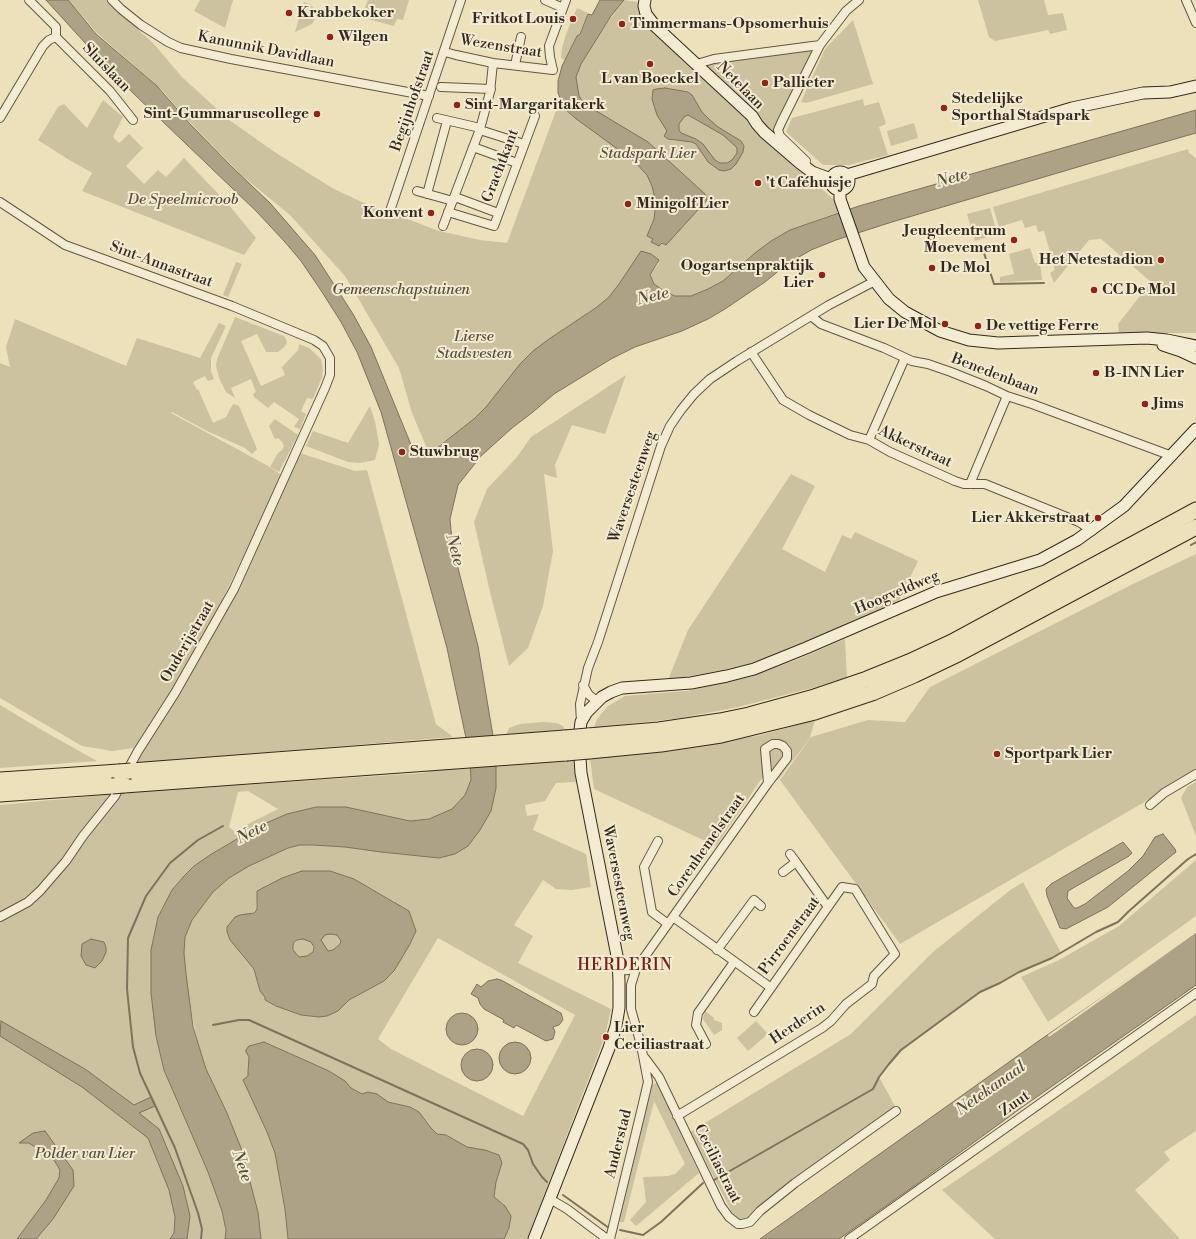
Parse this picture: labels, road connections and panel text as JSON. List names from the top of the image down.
{
  "streets": {
    "main road": ["Netelaan", "Waversesteenweg", "Hoogveldweg"],
    "street": [
      "Wezenstraat",
      "Kanunnik Davidlaan",
      "Sluislaan",
      "Begijnhofstraat",
      "Grachtkant",
      "Sint-Annastraat",
      "Benedenbaan",
      "Akkerstraat",
      "Ouderijstraat",
      "Corenhemelstraat",
      "Pirroenstraat",
      "Herderin",
      "Zuut",
      "Anderstad",
      "Ceciliastraat"
    ]
  },
  "crossings": [
    ["Wezenstraat", "Begijnhofstraat"],
    ["Kanunnik Davidlaan", "Begijnhofstraat"],
    ["Sint-Annastraat", "Ouderijstraat"],
    ["Benedenbaan", "Waversesteenweg"],
    ["Benedenbaan", "Hoogveldweg"],
    ["Akkerstraat", "Waversesteenweg"],
    ["Akkerstraat", "Hoogveldweg"],
    ["Waversesteenweg", "Hoogveldweg"],
    ["Corenhemelstraat", "Ceciliastraat"],
    ["Pirroenstraat", "Herderin"],
    ["Herderin", "Ceciliastraat"],
    ["Anderstad", "Ceciliastraat"]
  ],
  "districts": ["HERDERIN"],
  "water": ["Nete", "Netekanaal"],
  "parks": [
    "Stadspark Lier",
    "De Speelmicroob",
    "Gemeenschapstuinen",
    "Lierse Stadsvesten",
    "Polder van Lier"
  ],
  "places": [
    "Krabbekoker",
    "Fritkot Louis",
    "Timmermans-Opsomerhuis",
    "Wilgen",
    "L van Boeckel",
    "Pallieter",
    "Sint-Margaritakerk",
    "Stedelijke Sporthal Stadspark",
    "Sint-Gummaruscollege",
    "'t Caféhuisje",
    "Minigolf Lier",
    "Konvent",
    "Jeugdcentrum Moevement",
    "Het Netestadion",
    "De Mol",
    "Oogartsenpraktijk Lier",
    "CC De Mol",
    "Lier De Mol",
    "De vettige Ferre",
    "B-INN Lier",
    "Jims",
    "Stuwbrug",
    "Lier Akkerstraat",
    "Sportpark Lier",
    "Lier Ceciliastraat"
  ]
}
